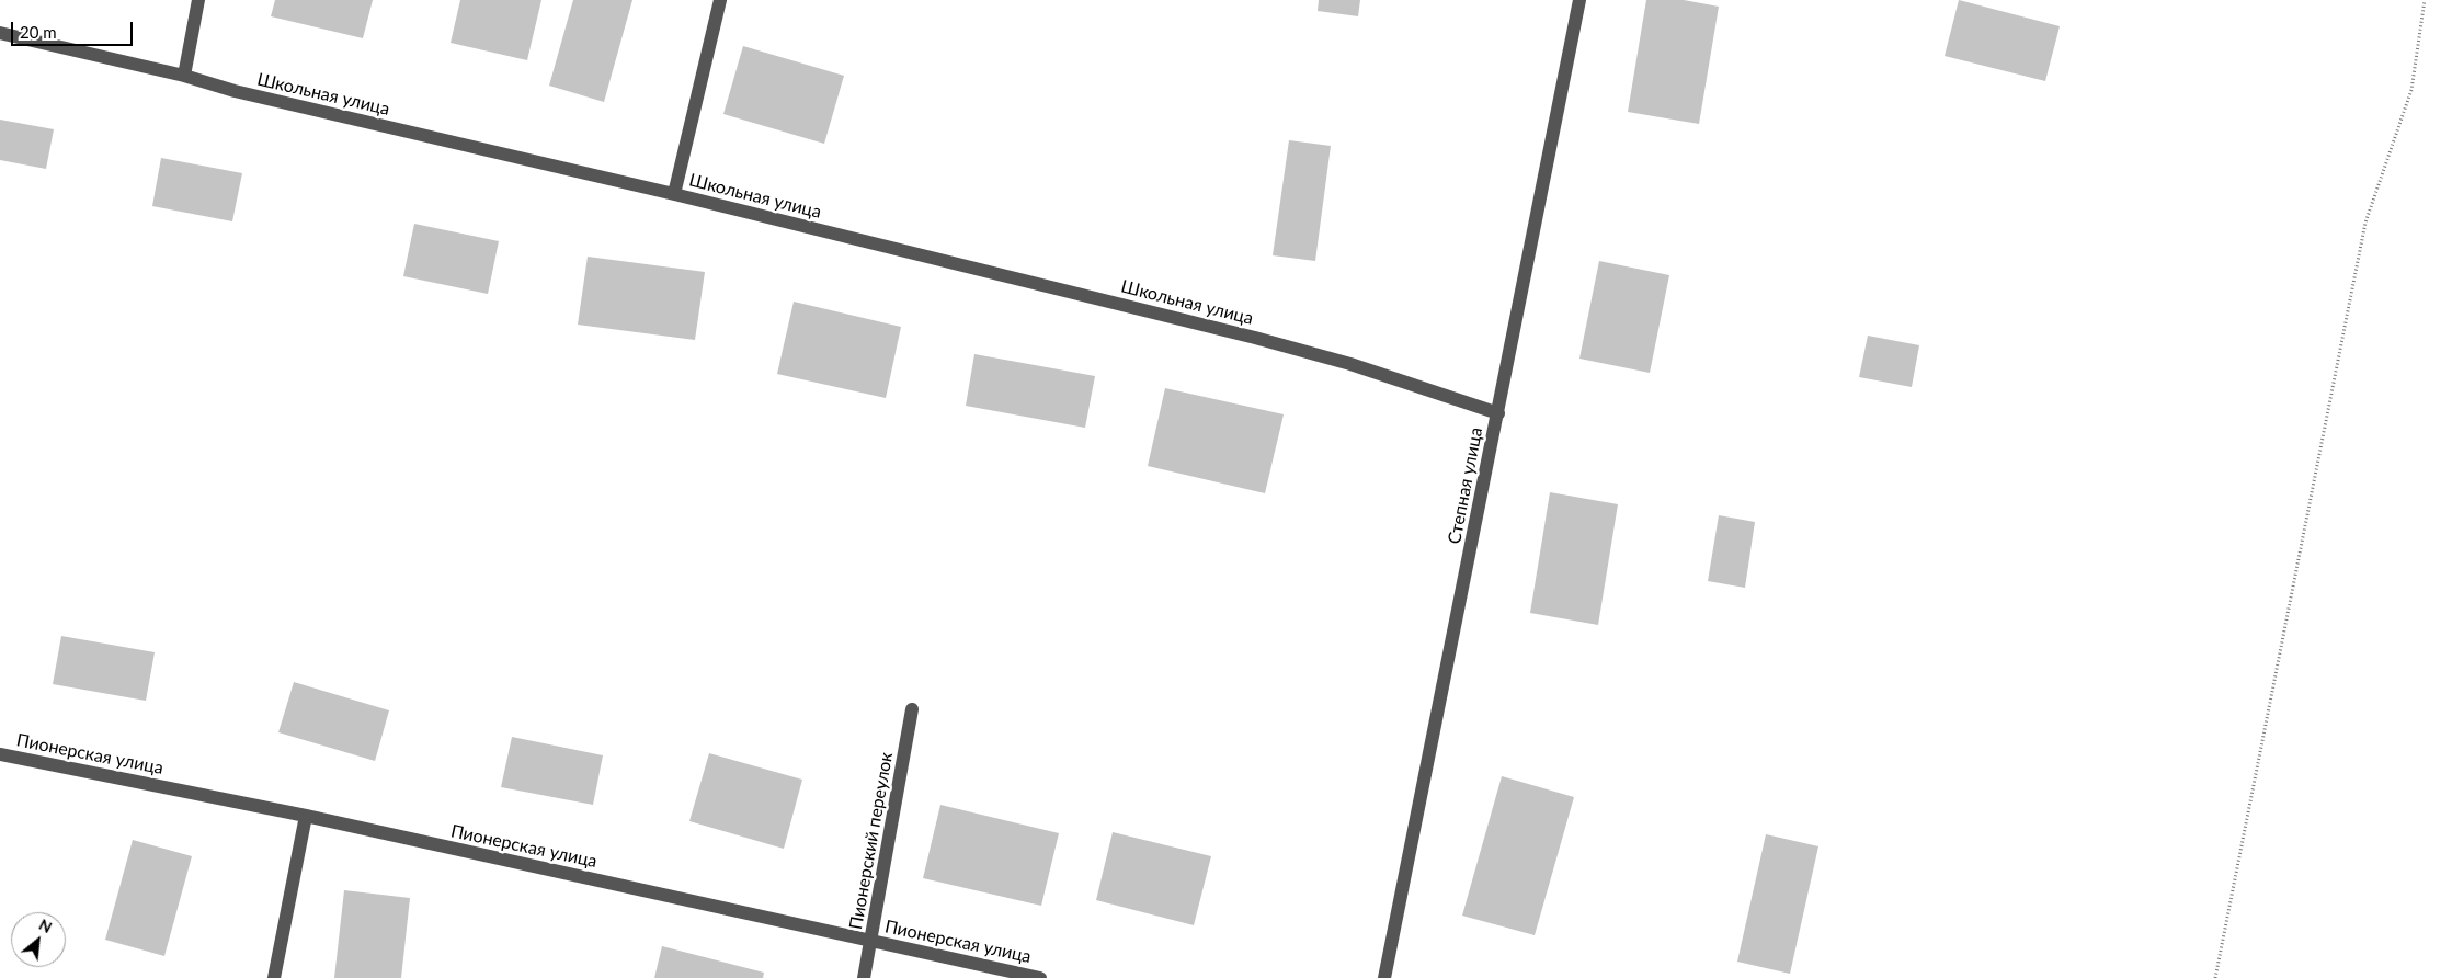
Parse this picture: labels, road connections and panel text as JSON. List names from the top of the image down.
{
  "streets": {
    "street": [
      "Школьная улица",
      "Степная улица",
      "Пионерская улица",
      "Пионерский переулок"
    ]
  },
  "crossings": [
    ["Школьная улица", "Степная улица"],
    ["Пионерская улица", "Пионерский переулок"]
  ],
  "scale_bar": "20 m",
  "north": "top right"
}
